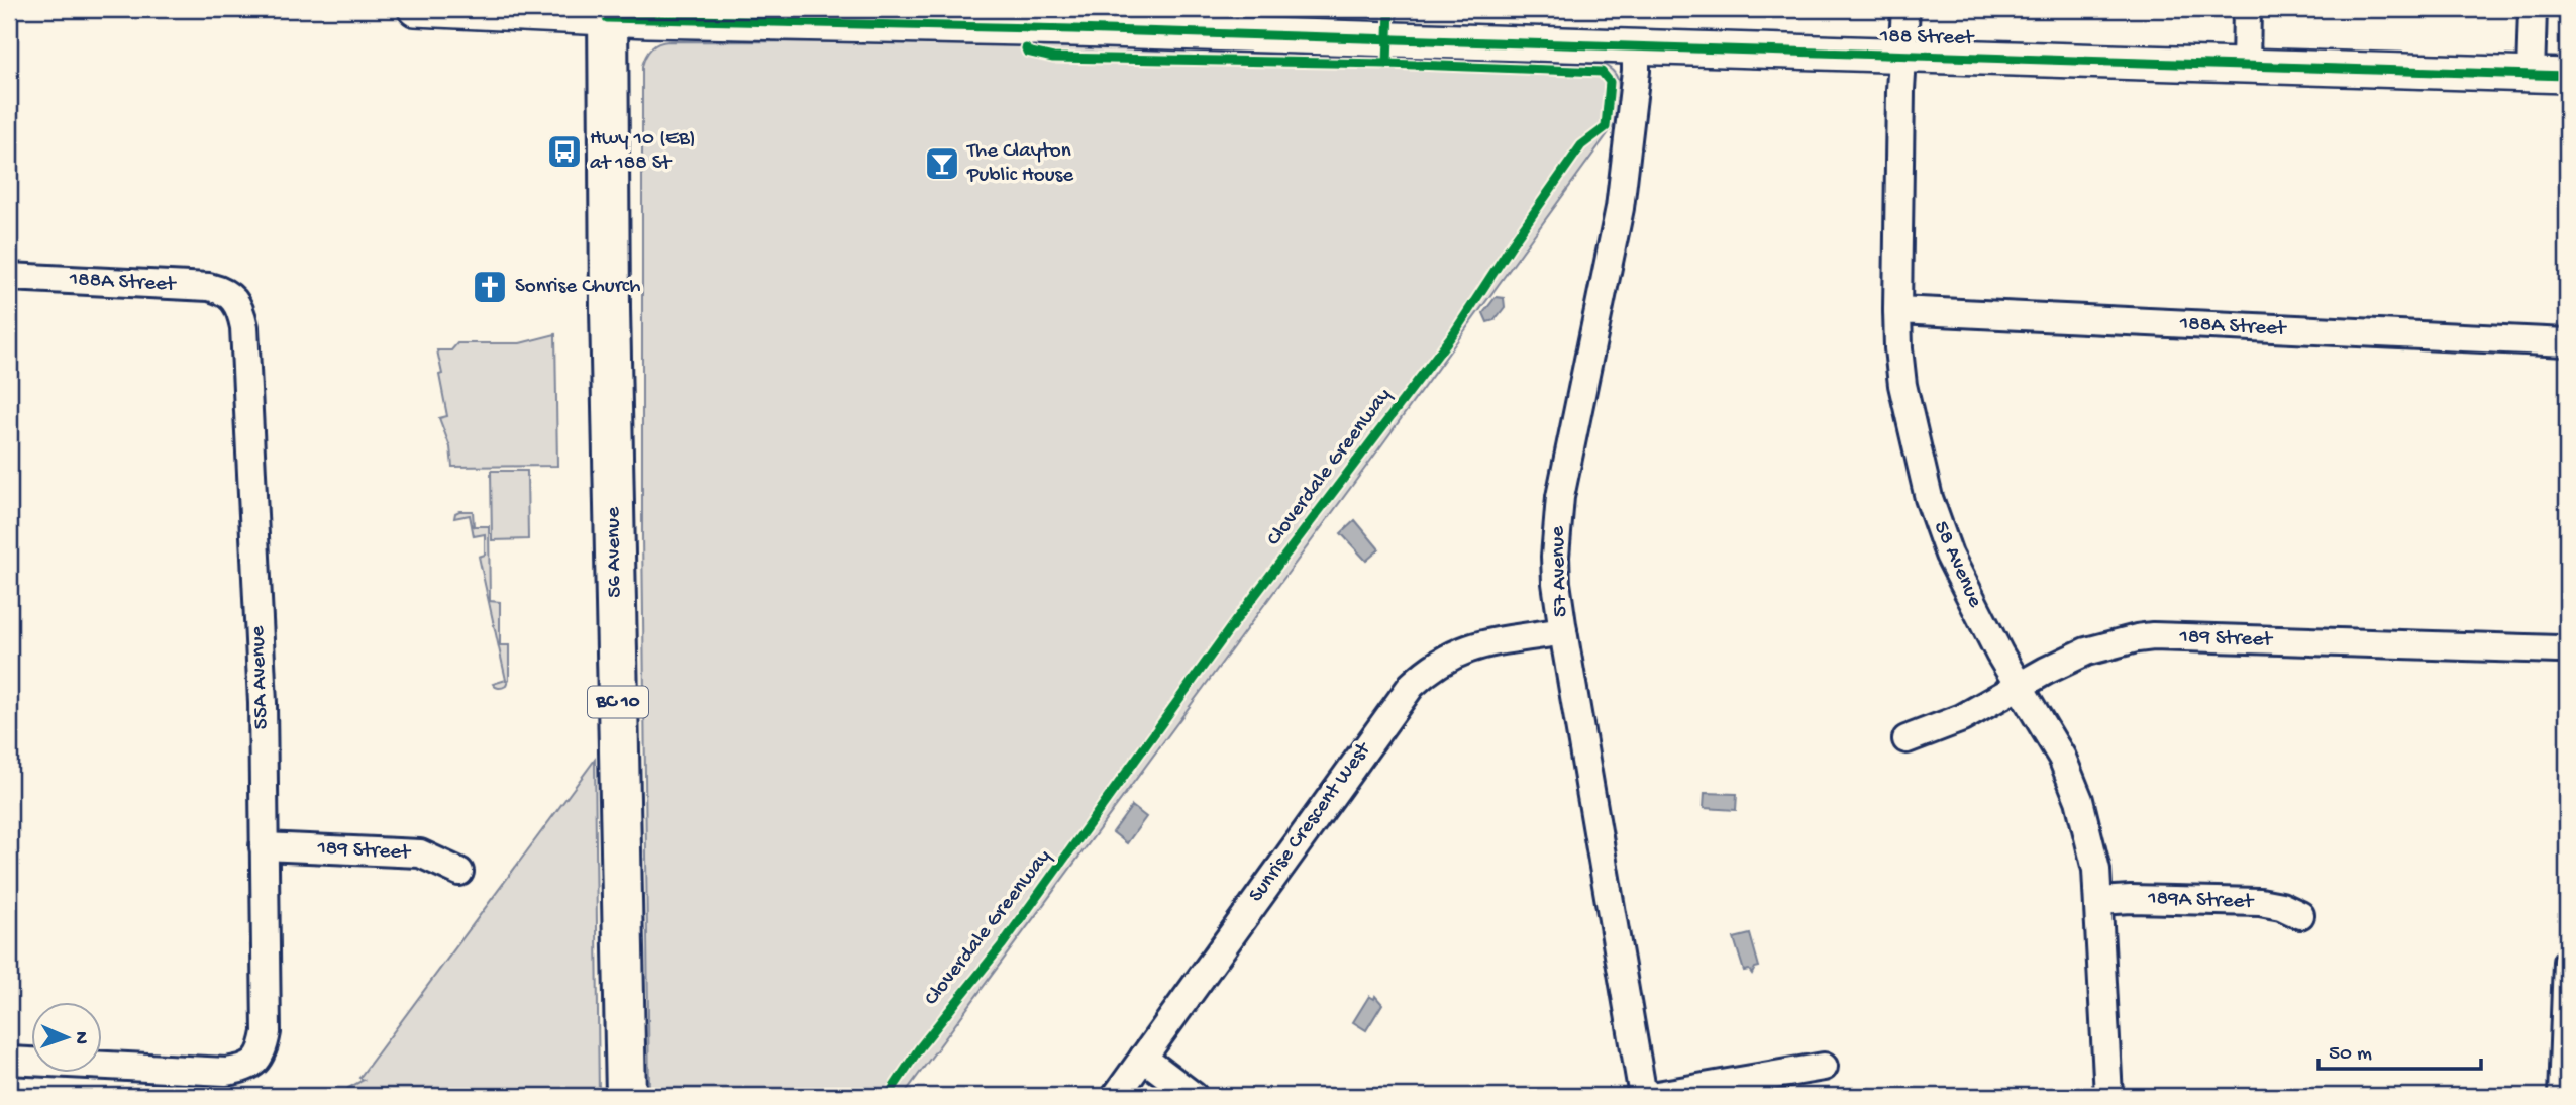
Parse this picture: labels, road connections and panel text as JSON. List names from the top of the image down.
{
  "streets": {
    "highway": ["56 Avenue", "BC 10"],
    "street": [
      "188 Street",
      "188A Street",
      "58 Avenue",
      "57 Avenue",
      "189 Street",
      "55A Avenue",
      "Sunrise Crescent West",
      "189A Street"
    ],
    "cycle path": ["Cloverdale Greenway"]
  },
  "crossings": [
    ["188 Street", "56 Avenue"],
    ["188 Street", "58 Avenue"],
    ["188 Street", "57 Avenue"],
    ["188A Street", "58 Avenue"],
    ["188A Street", "55A Avenue"],
    ["58 Avenue", "189 Street"],
    ["58 Avenue", "189A Street"],
    ["57 Avenue", "Sunrise Crescent West"],
    ["189 Street", "55A Avenue"]
  ],
  "places": {
    "bus stop": ["Hwy 10 (EB) at 188 St"],
    "bar": ["The Clayton Public House"],
    "church": ["Sonrise Church"]
  },
  "scale_bar": "50 m",
  "north": "right"
}
